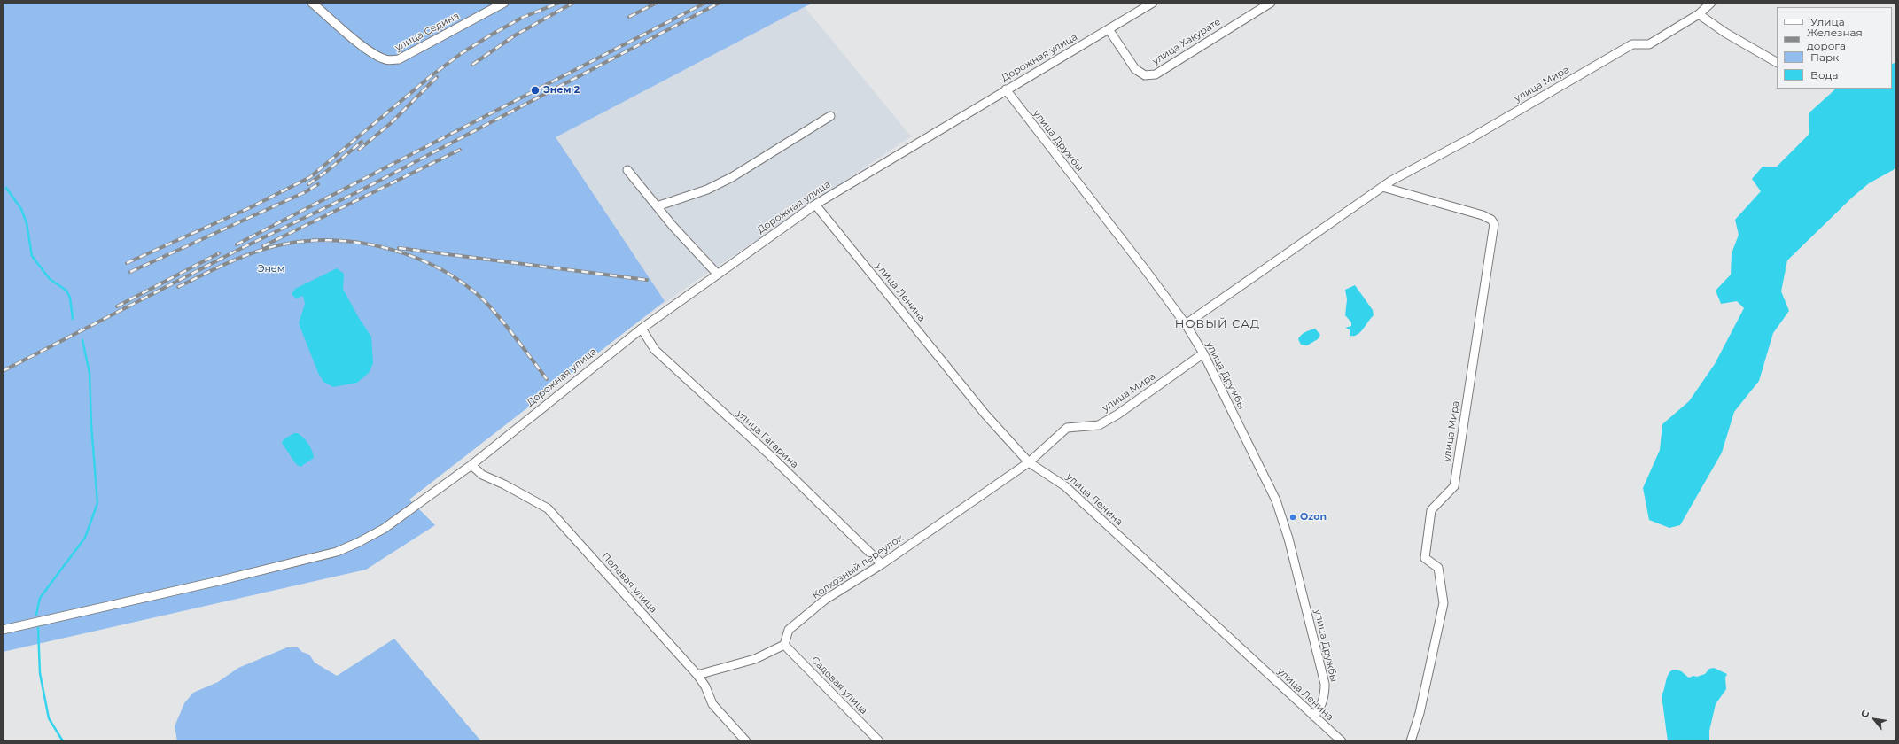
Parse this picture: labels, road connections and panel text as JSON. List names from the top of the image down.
{
  "streets": {
    "street": [
      "улица Седина",
      "улица Хакурате",
      "Дорожная улица",
      "улица Мира",
      "улица Дружбы",
      "улица Ленина",
      "улица Гагарина",
      "Колхозный переулок",
      "Полевая улица",
      "Садовая улица"
    ]
  },
  "crossings": [
    ["улица Хакурате", "Дорожная улица"],
    ["Дорожная улица", "улица Дружбы"],
    ["Дорожная улица", "улица Ленина"],
    ["Дорожная улица", "улица Гагарина"],
    ["Дорожная улица", "Полевая улица"],
    ["улица Мира", "улица Дружбы"],
    ["улица Мира", "улица Ленина"],
    ["улица Мира", "Колхозный переулок"],
    ["улица Дружбы", "улица Ленина"],
    ["улица Ленина", "Колхозный переулок"],
    ["улица Гагарина", "Колхозный переулок"],
    ["Колхозный переулок", "Садовая улица"]
  ],
  "districts": ["НОВЫЙ САД"],
  "parks": ["Энем"],
  "places": ["Энем 2", "Ozon"],
  "legend": [
    "Улица",
    "Железная дорога",
    "Парк",
    "Вода"
  ],
  "north": "top left"
}
